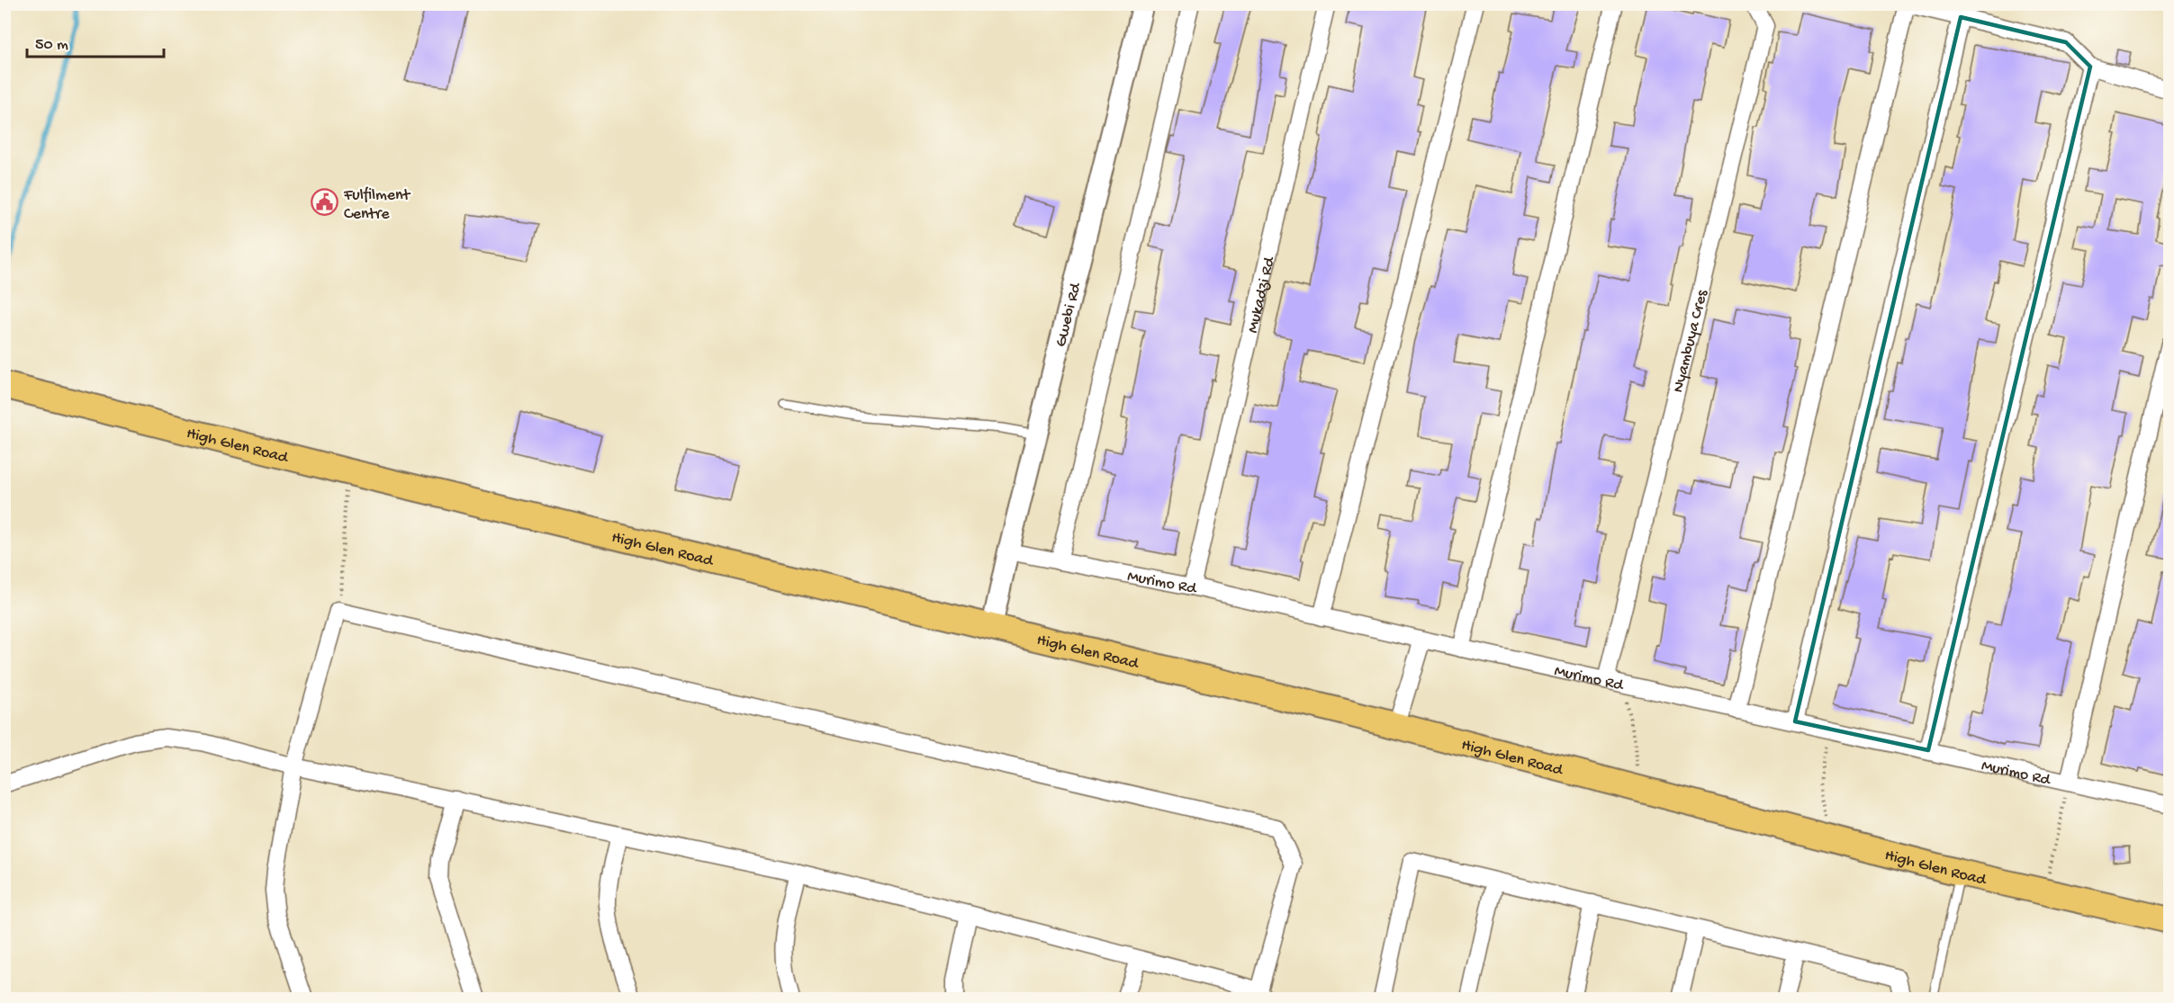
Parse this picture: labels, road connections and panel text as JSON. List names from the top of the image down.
{
  "streets": {
    "main road": ["High Glen Road"],
    "street": [
      "Mukadzi Rd",
      "Gwebi Rd",
      "Nyambuya Cres",
      "Murimo Rd"
    ]
  },
  "crossings": [
    ["Mukadzi Rd", "Murimo Rd"],
    ["Gwebi Rd", "High Glen Road"],
    ["Gwebi Rd", "Murimo Rd"],
    ["Nyambuya Cres", "Murimo Rd"]
  ],
  "places": {
    "public building": ["Fulfilment Centre"]
  },
  "scale_bar": "50 m"
}
